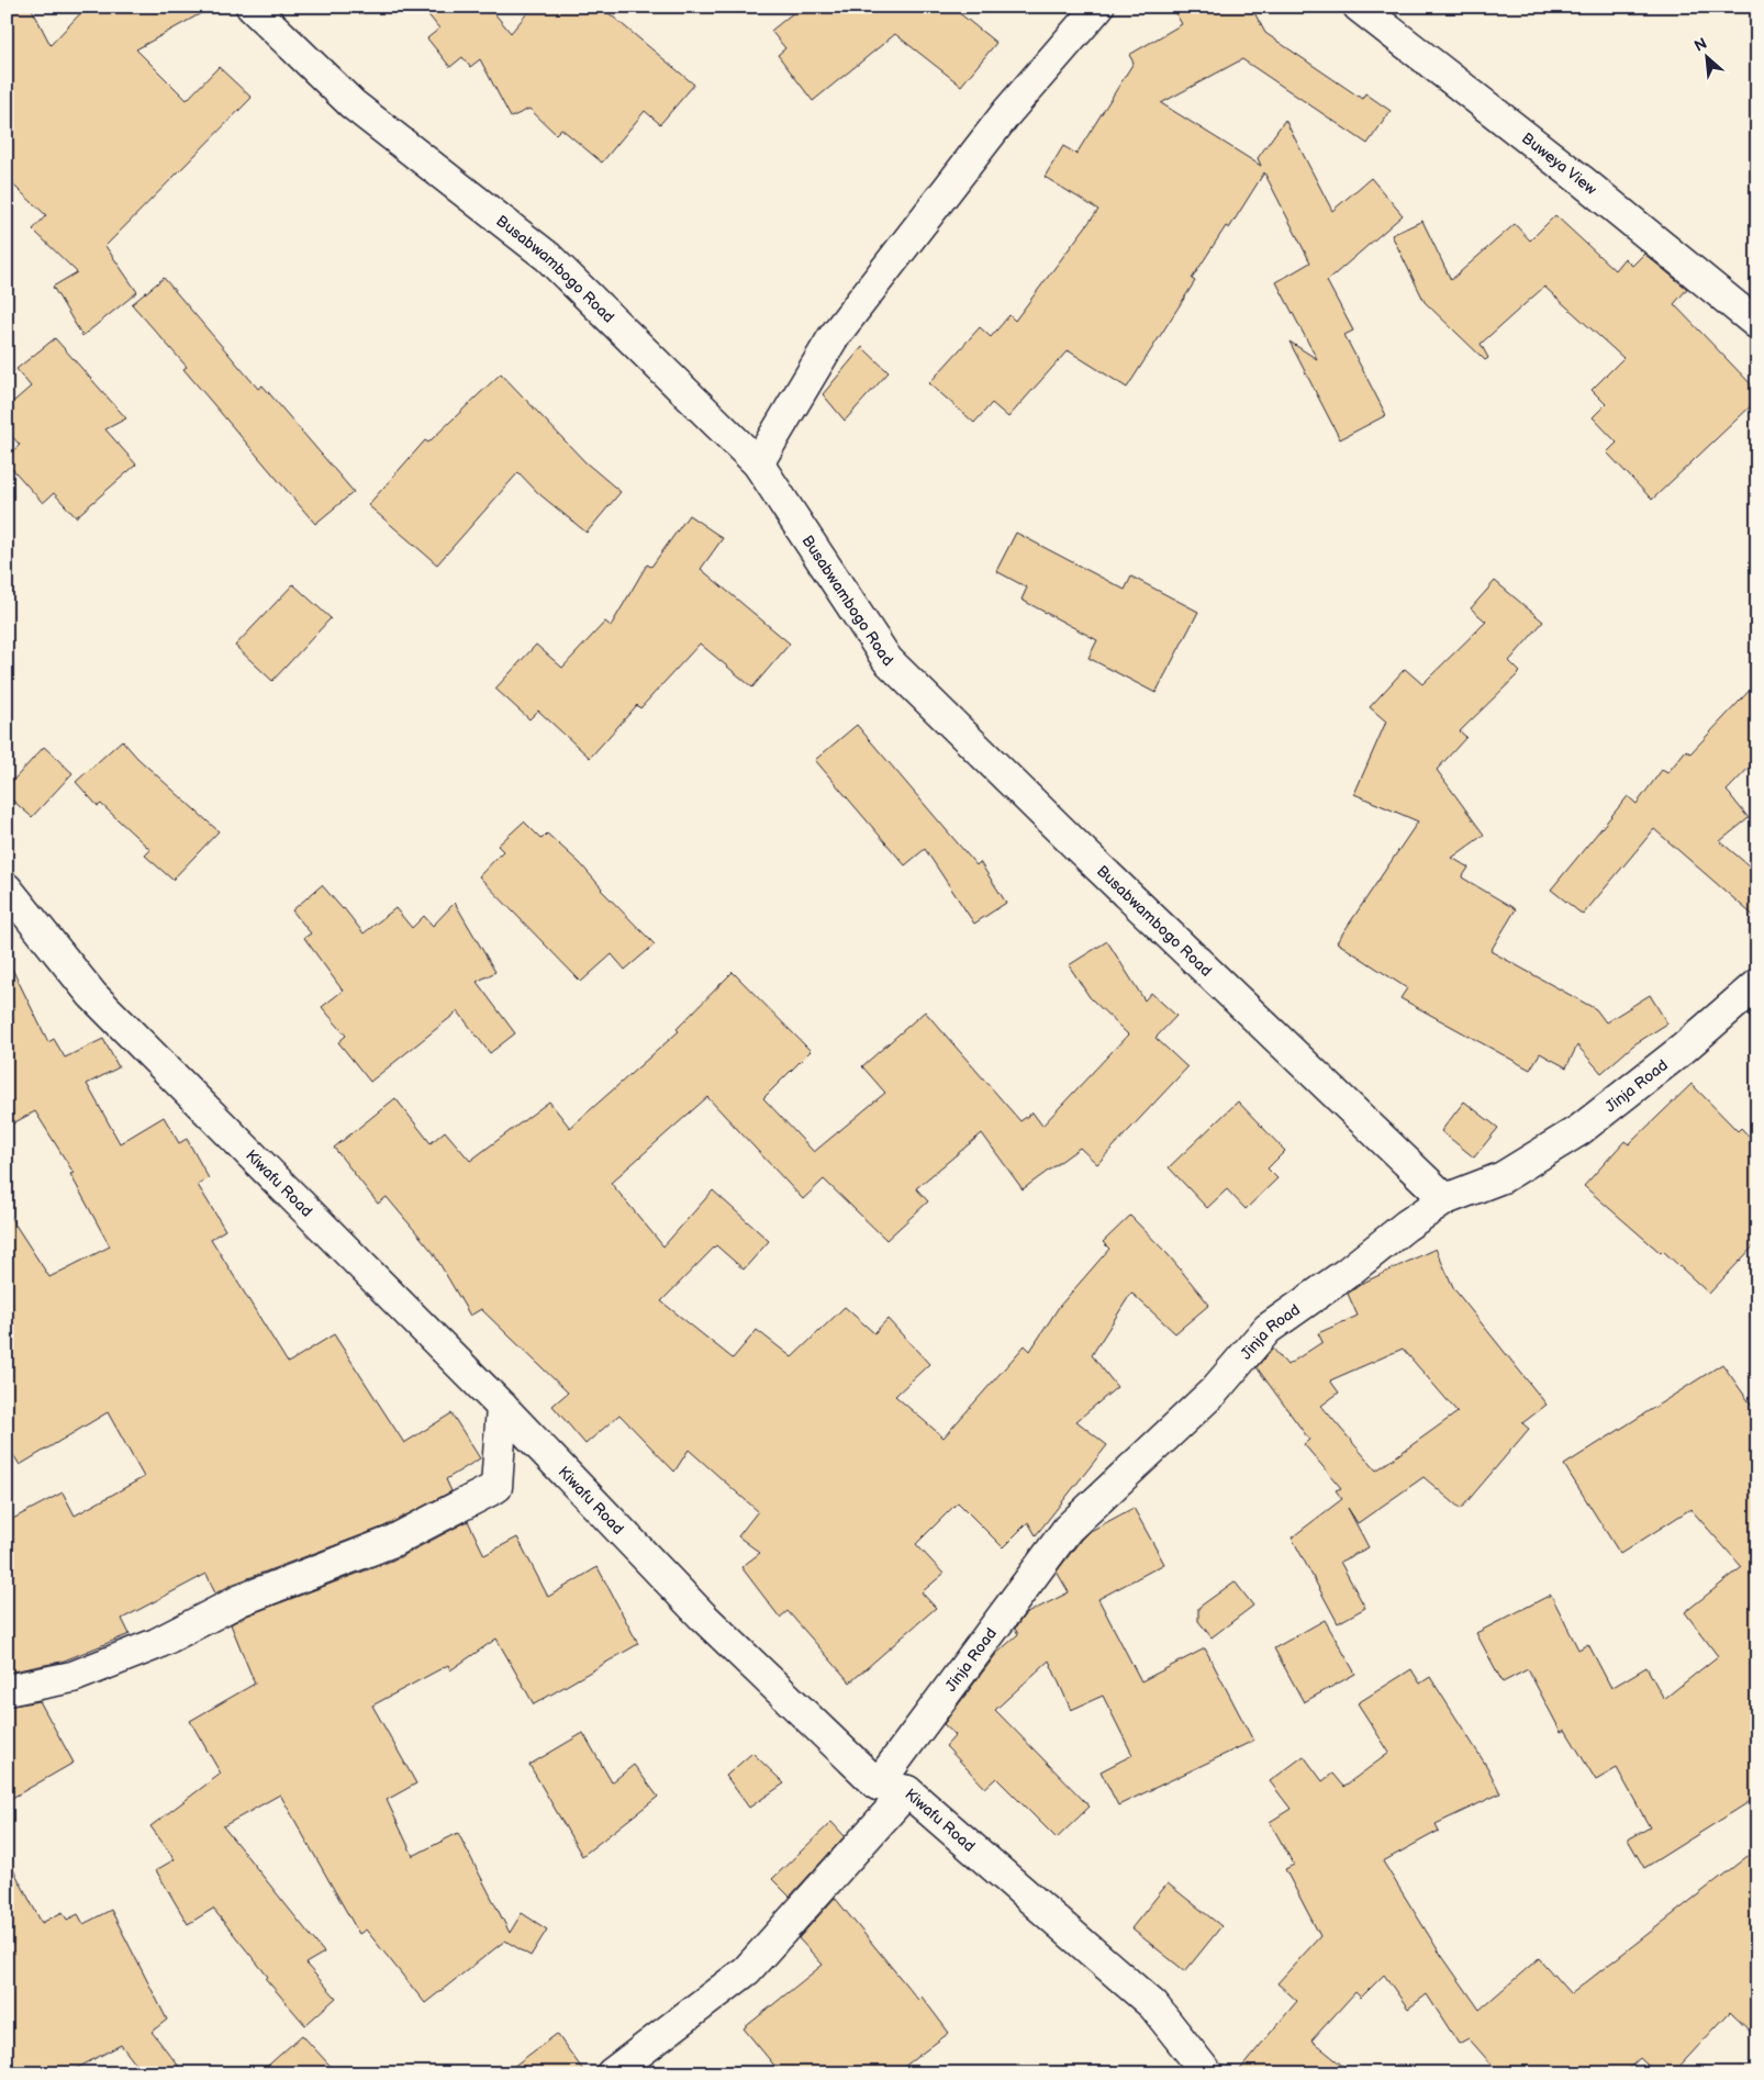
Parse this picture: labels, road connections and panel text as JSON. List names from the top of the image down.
{
  "streets": {
    "street": [
      "Buweya View",
      "Busabwambogo Road",
      "Jinja Road",
      "Kiwafu Road"
    ]
  },
  "crossings": [
    ["Busabwambogo Road", "Jinja Road"],
    ["Jinja Road", "Kiwafu Road"]
  ],
  "north": "top left"
}
